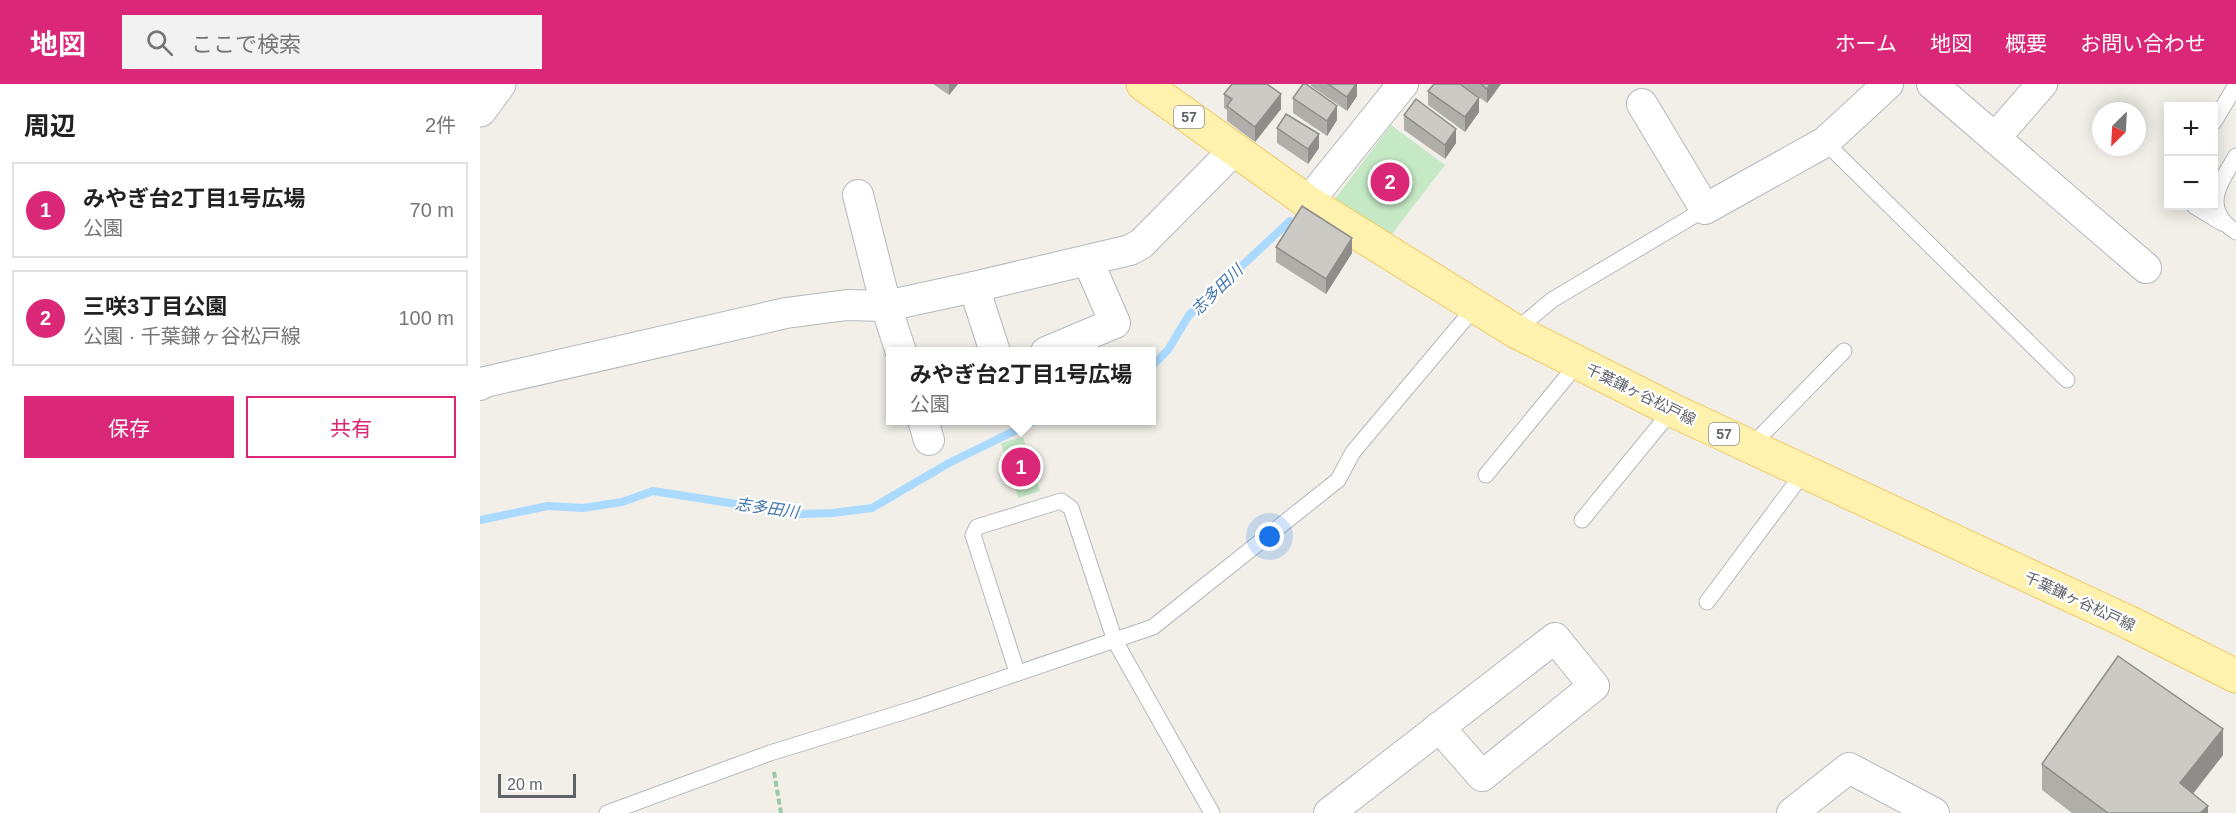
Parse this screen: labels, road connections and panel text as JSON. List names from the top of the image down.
{
  "streets": {
    "main road": ["57", "千葉鎌ヶ谷松戸線"]
  },
  "water": ["志多田川"],
  "scale_bar": "20 m",
  "north": "bottom left",
  "page": {
    "header": "地図",
    "search": "ここで検索",
    "nav": [
      "ホーム",
      "地図",
      "概要",
      "お問い合わせ"
    ],
    "heading": ["周辺", "2件"],
    "map_buttons": ["+", "−"],
    "pins": ["2", "1"],
    "list": [
      {
        "mark": "1",
        "name": "みやぎ台2丁目1号広場",
        "note": "公園",
        "value": "70 m"
      },
      {
        "mark": "2",
        "name": "三咲3丁目公園",
        "note": "公園 · 千葉鎌ヶ谷松戸線",
        "value": "100 m"
      }
    ],
    "popup": ["みやぎ台2丁目1号広場", "公園"],
    "buttons": ["保存", "共有"],
    "scale": "20 m"
  }
}
